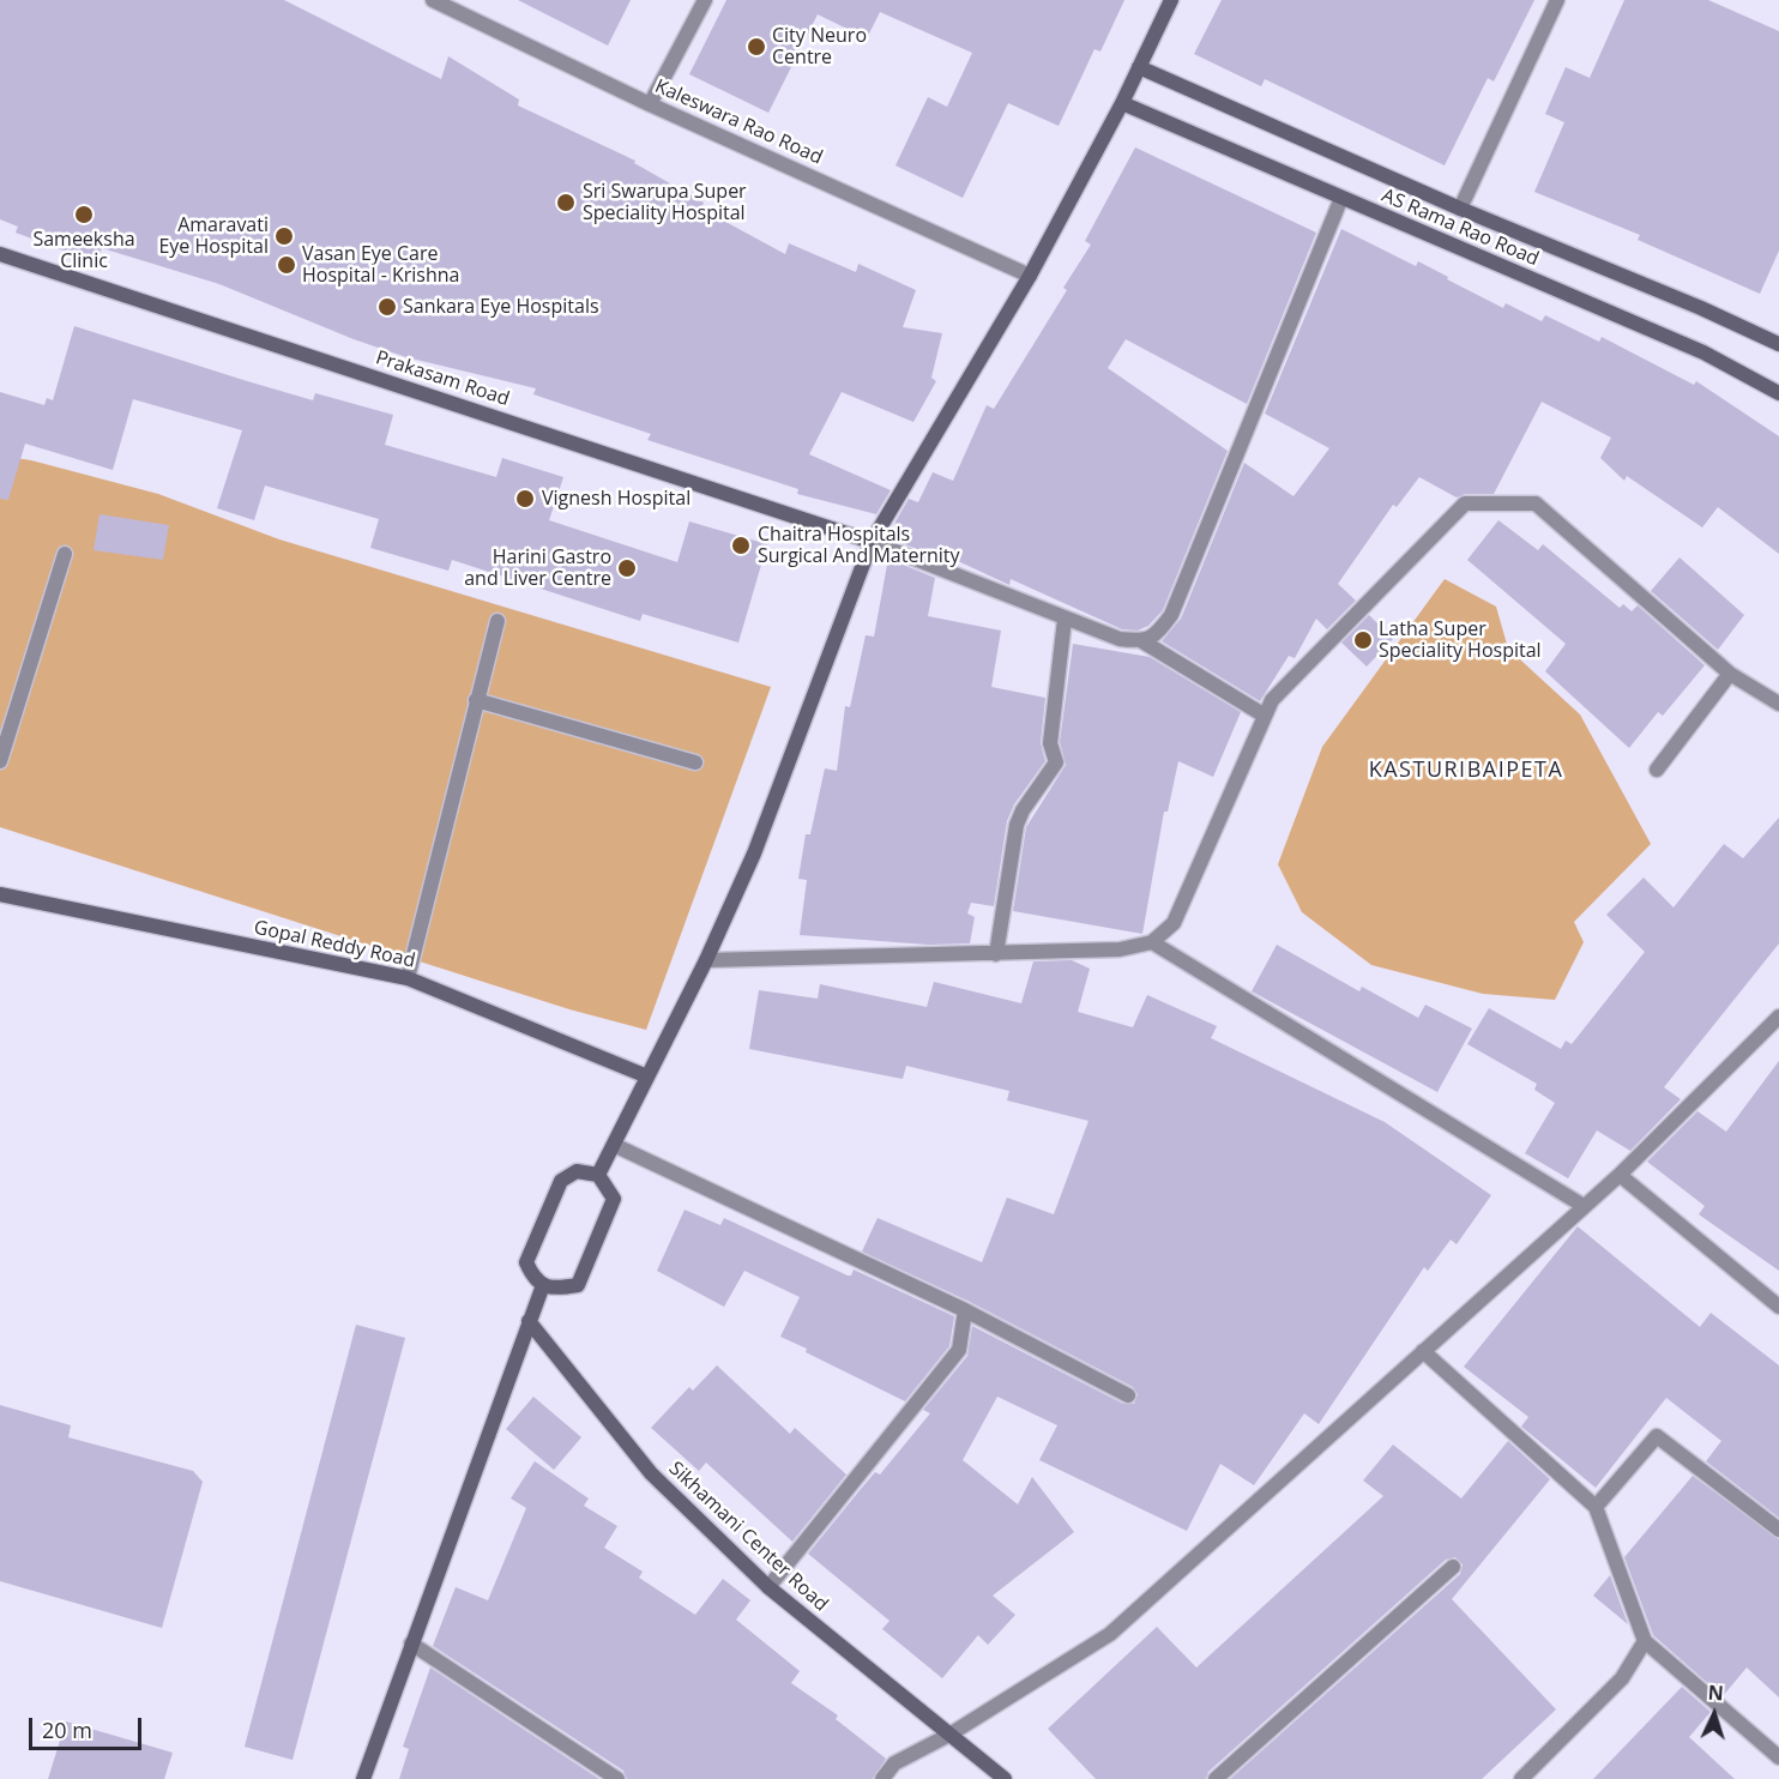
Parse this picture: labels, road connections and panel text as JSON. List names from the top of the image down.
{
  "streets": {
    "street": [
      "Kaleswara Rao Road",
      "AS Rama Rao Road",
      "Prakasam Road",
      "Gopal Reddy Road",
      "Sikhamani Center Road"
    ]
  },
  "districts": ["KASTURIBAIPETA"],
  "places": [
    "City Neuro Centre",
    "Sri Swarupa Super Speciality Hospital",
    "Sameeksha Clinic",
    "Amaravati Eye Hospital",
    "Vasan Eye Care Hospital - Krishna",
    "Sankara Eye Hospitals",
    "Vignesh Hospital",
    "Chaitra Hospitals Surgical And Maternity",
    "Harini Gastro and Liver Centre",
    "Latha Super Speciality Hospital"
  ],
  "scale_bar": "20 m",
  "north": "top"
}
